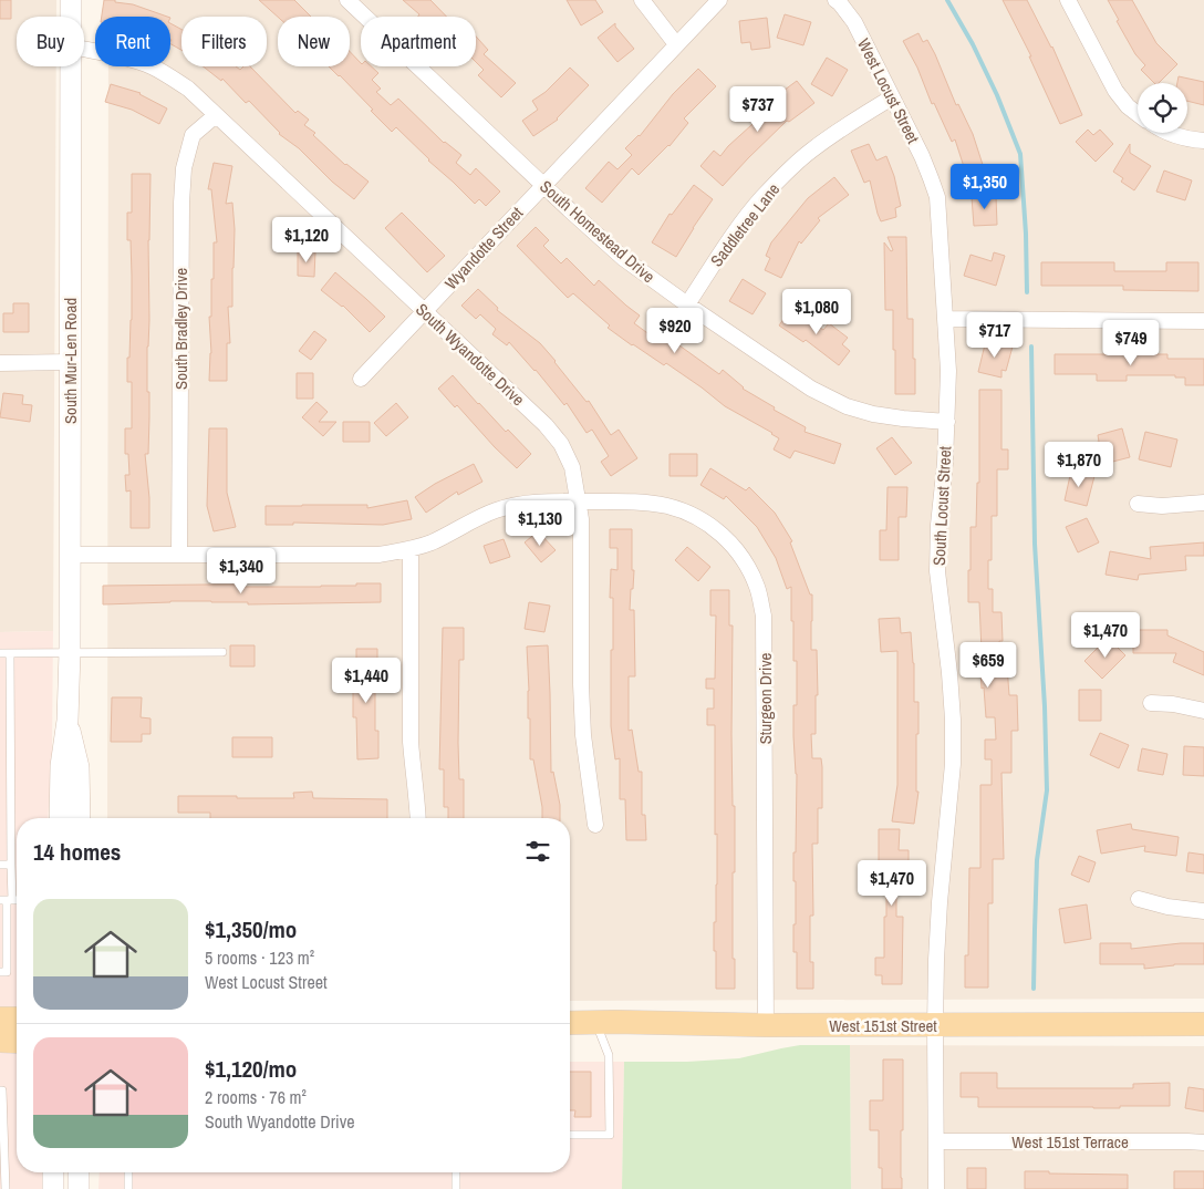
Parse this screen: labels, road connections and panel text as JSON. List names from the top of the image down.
{
  "streets": {
    "main road": ["South Mur-Len Road", "West 151st Street"],
    "street": [
      "West Locust Street",
      "Saddletree Lane",
      "South Homestead Drive",
      "Wyandotte Street",
      "South Bradley Drive",
      "South Wyandotte Drive",
      "South Locust Street",
      "Sturgeon Drive",
      "West 151st Terrace"
    ]
  },
  "crossings": [
    ["West Locust Street", "Saddletree Lane"],
    ["West Locust Street", "South Locust Street"],
    ["Saddletree Lane", "South Homestead Drive"],
    ["South Homestead Drive", "Wyandotte Street"],
    ["South Homestead Drive", "South Locust Street"],
    ["Wyandotte Street", "South Wyandotte Drive"],
    ["South Bradley Drive", "South Wyandotte Drive"],
    ["South Bradley Drive", "Sturgeon Drive"],
    ["South Wyandotte Drive", "Sturgeon Drive"],
    ["South Mur-Len Road", "Sturgeon Drive"],
    ["South Locust Street", "West 151st Street"],
    ["South Locust Street", "West 151st Terrace"],
    ["Sturgeon Drive", "West 151st Street"]
  ],
  "page": {
    "chip": [
      "Buy",
      "Rent",
      "Filters",
      "New",
      "Apartment"
    ],
    "price": [
      "$737",
      "$1,350",
      "$1,120",
      "$1,080",
      "$920",
      "$717",
      "$749",
      "$1,870",
      "$1,130",
      "$1,340",
      "$1,470",
      "$659",
      "$1,440",
      "$1,470"
    ],
    "heading": "14 homes",
    "list": [
      {
        "name": "$1,350/mo",
        "note": "5 rooms · 123 m² · West Locust Street"
      },
      {
        "name": "$1,120/mo",
        "note": "2 rooms · 76 m² · South Wyandotte Drive"
      }
    ]
  }
}
